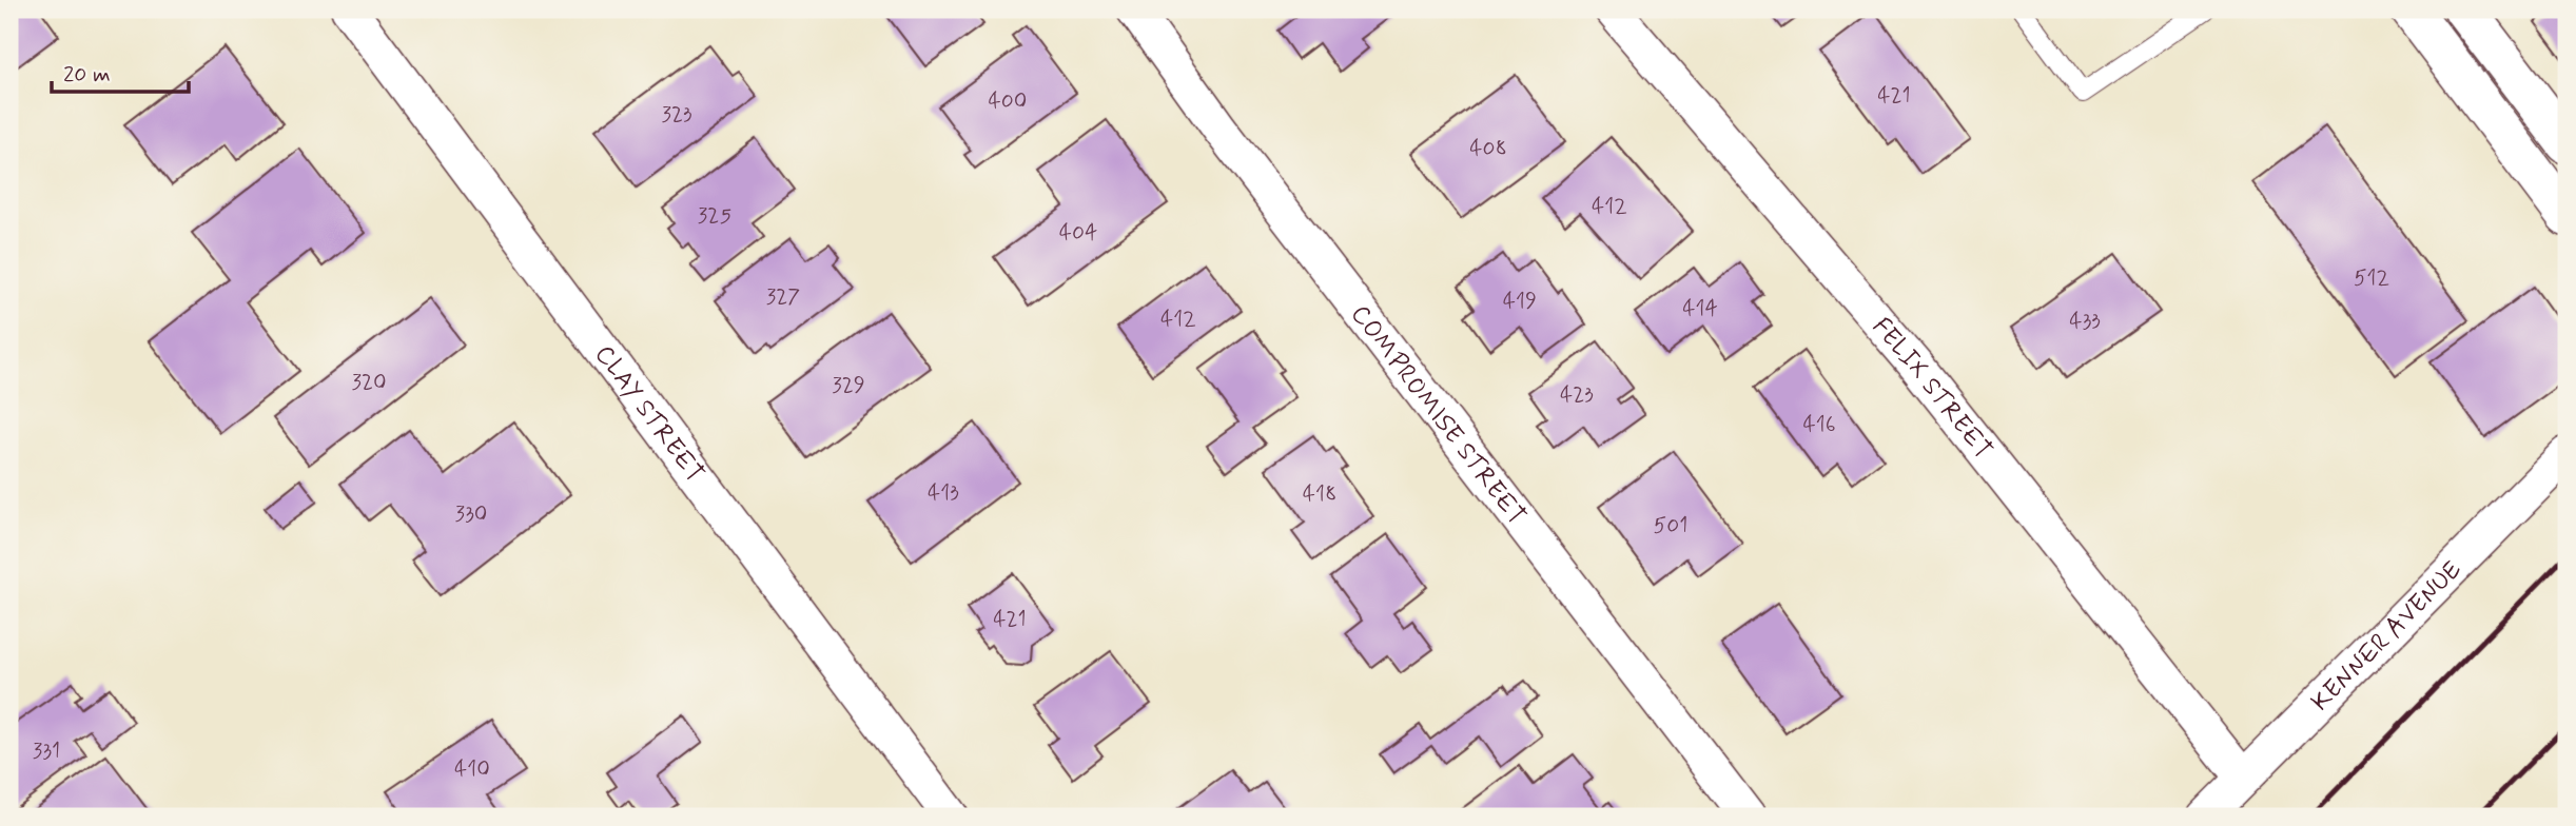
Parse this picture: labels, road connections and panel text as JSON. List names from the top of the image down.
{
  "streets": {
    "street": [
      "FELIX STREET",
      "CLAY STREET",
      "COMPROMISE STREET",
      "KENNER AVENUE"
    ]
  },
  "crossings": [
    ["FELIX STREET", "KENNER AVENUE"]
  ],
  "house_numbers": [
    "421",
    "400",
    "323",
    "408",
    "412",
    "325",
    "404",
    "512",
    "327",
    "419",
    "414",
    "412",
    "433",
    "320",
    "329",
    "423",
    "416",
    "413",
    "418",
    "330",
    "501",
    "421",
    "331",
    "410"
  ],
  "scale_bar": "20 m"
}
